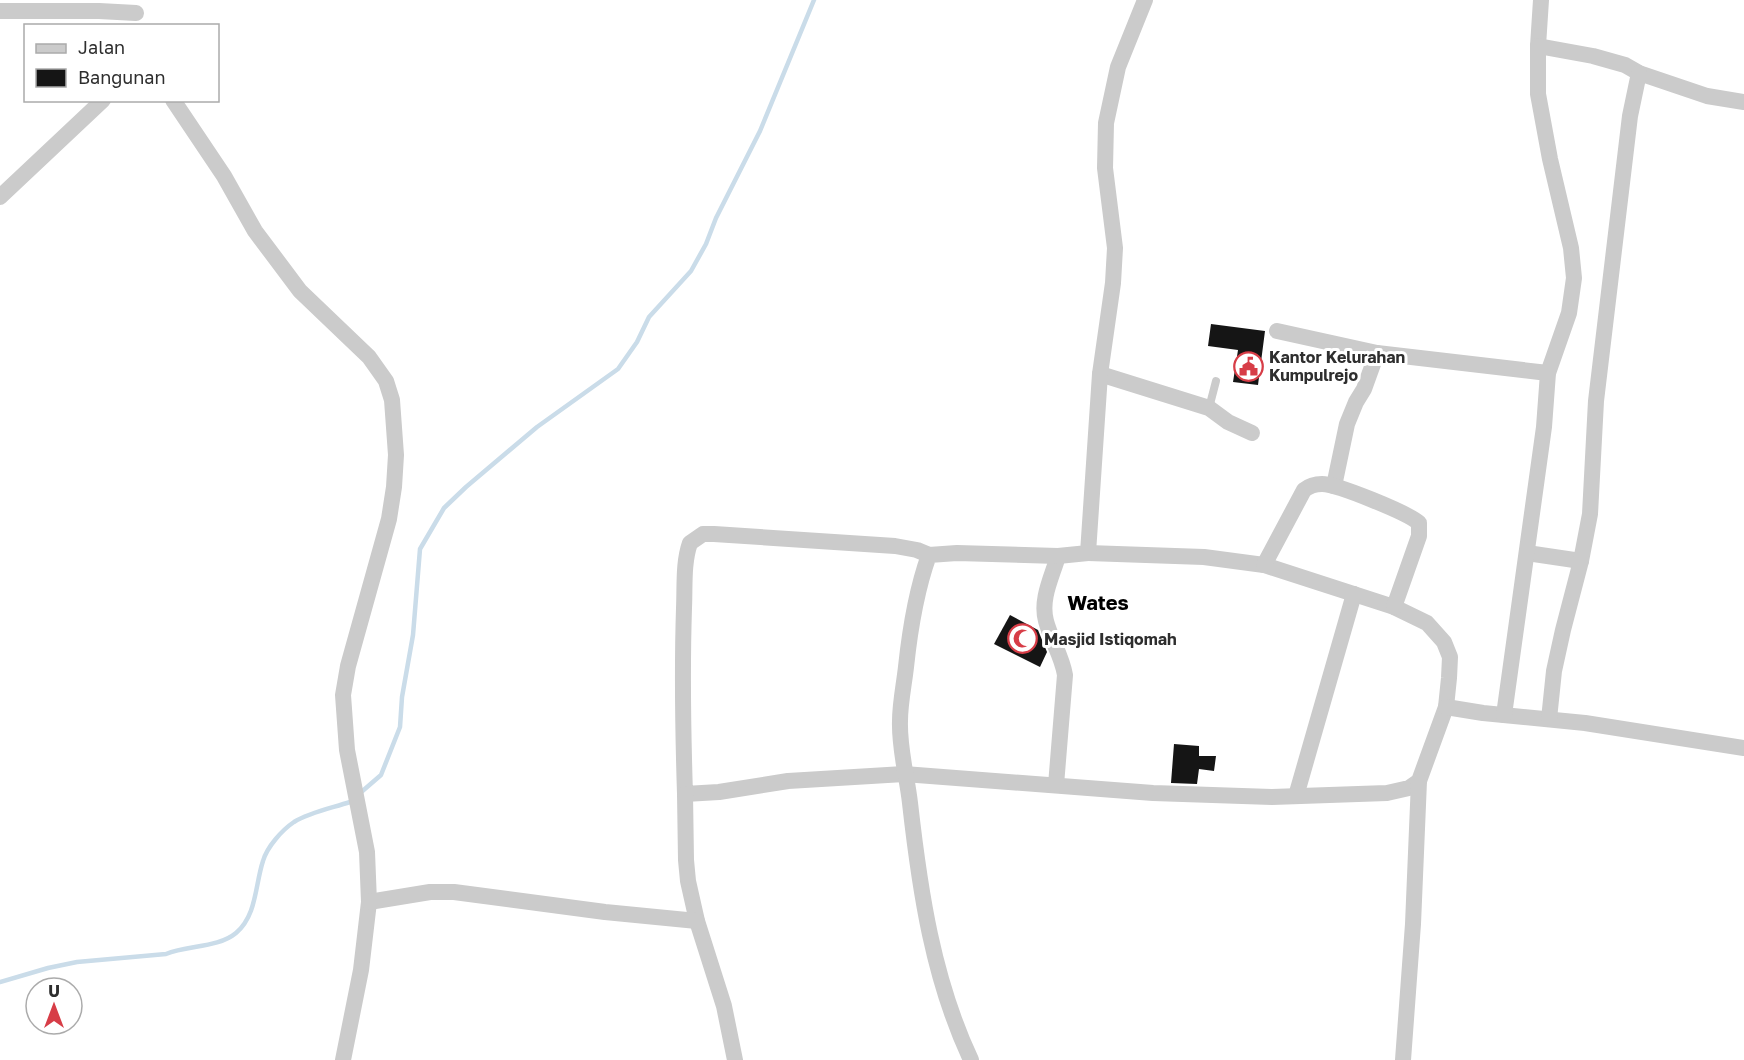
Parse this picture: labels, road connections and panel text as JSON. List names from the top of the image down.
{
  "districts": ["Wates"],
  "places": {
    "public building": ["Kantor Kelurahan Kumpulrejo"],
    "mosque": ["Masjid Istiqomah"]
  },
  "legend": ["Jalan", "Bangunan"],
  "north": "top"
}
